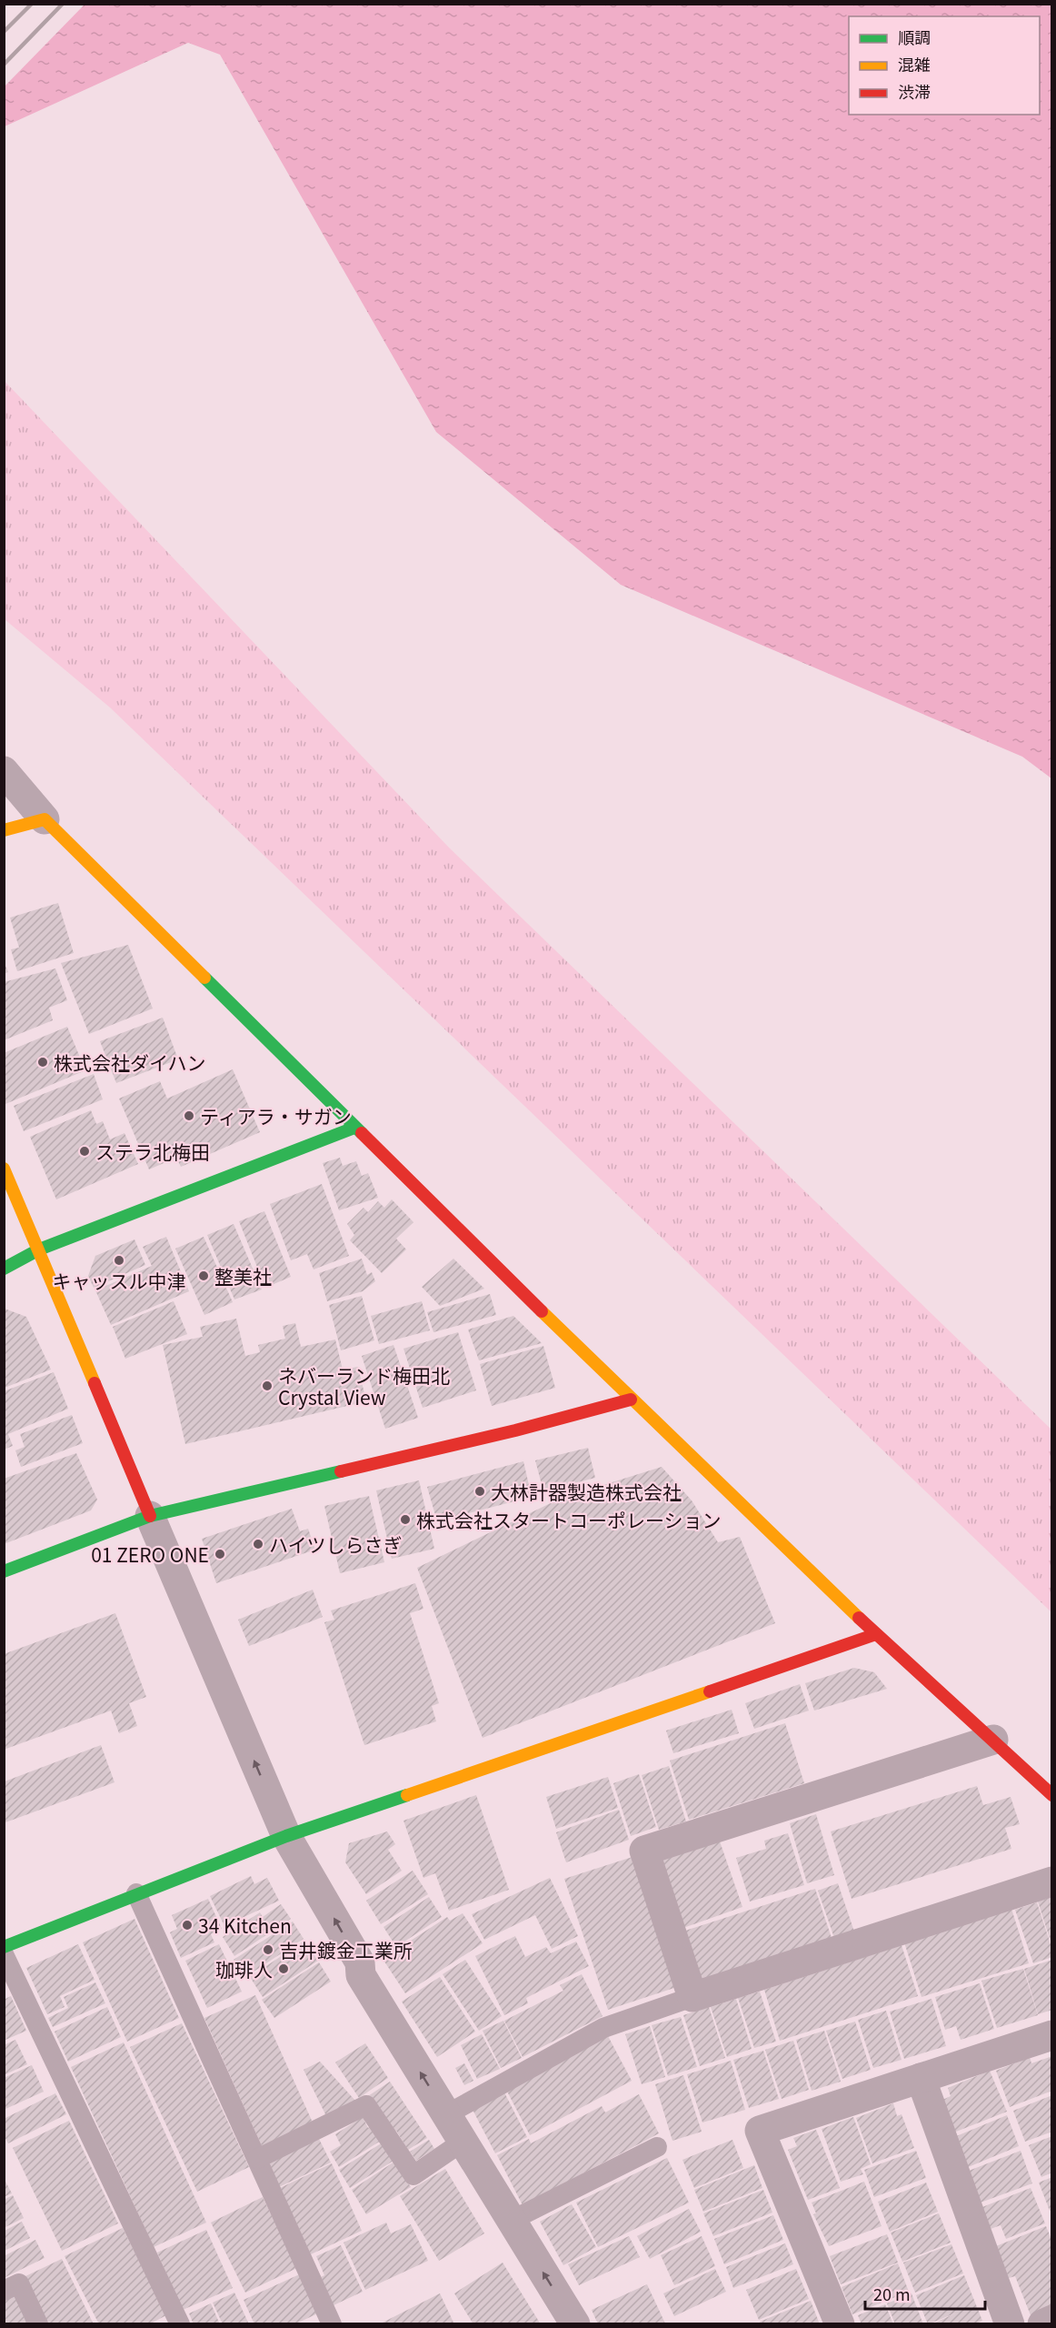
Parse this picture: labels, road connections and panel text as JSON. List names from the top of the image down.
{
  "places": [
    "株式会社ダイハン",
    "ティアラ・サガン",
    "ステラ北梅田",
    "キャッスル中津",
    "整美社",
    "ネバーランド梅田北 Crystal View",
    "大林計器製造株式会社",
    "株式会社スタートコーポレーション",
    "ハイツしらさぎ",
    "01 ZERO ONE",
    "34 Kitchen",
    "吉井鍍金工業所",
    "珈琲人"
  ],
  "legend": ["順調", "混雑", "渋滞"],
  "scale_bar": "20 m"
}
